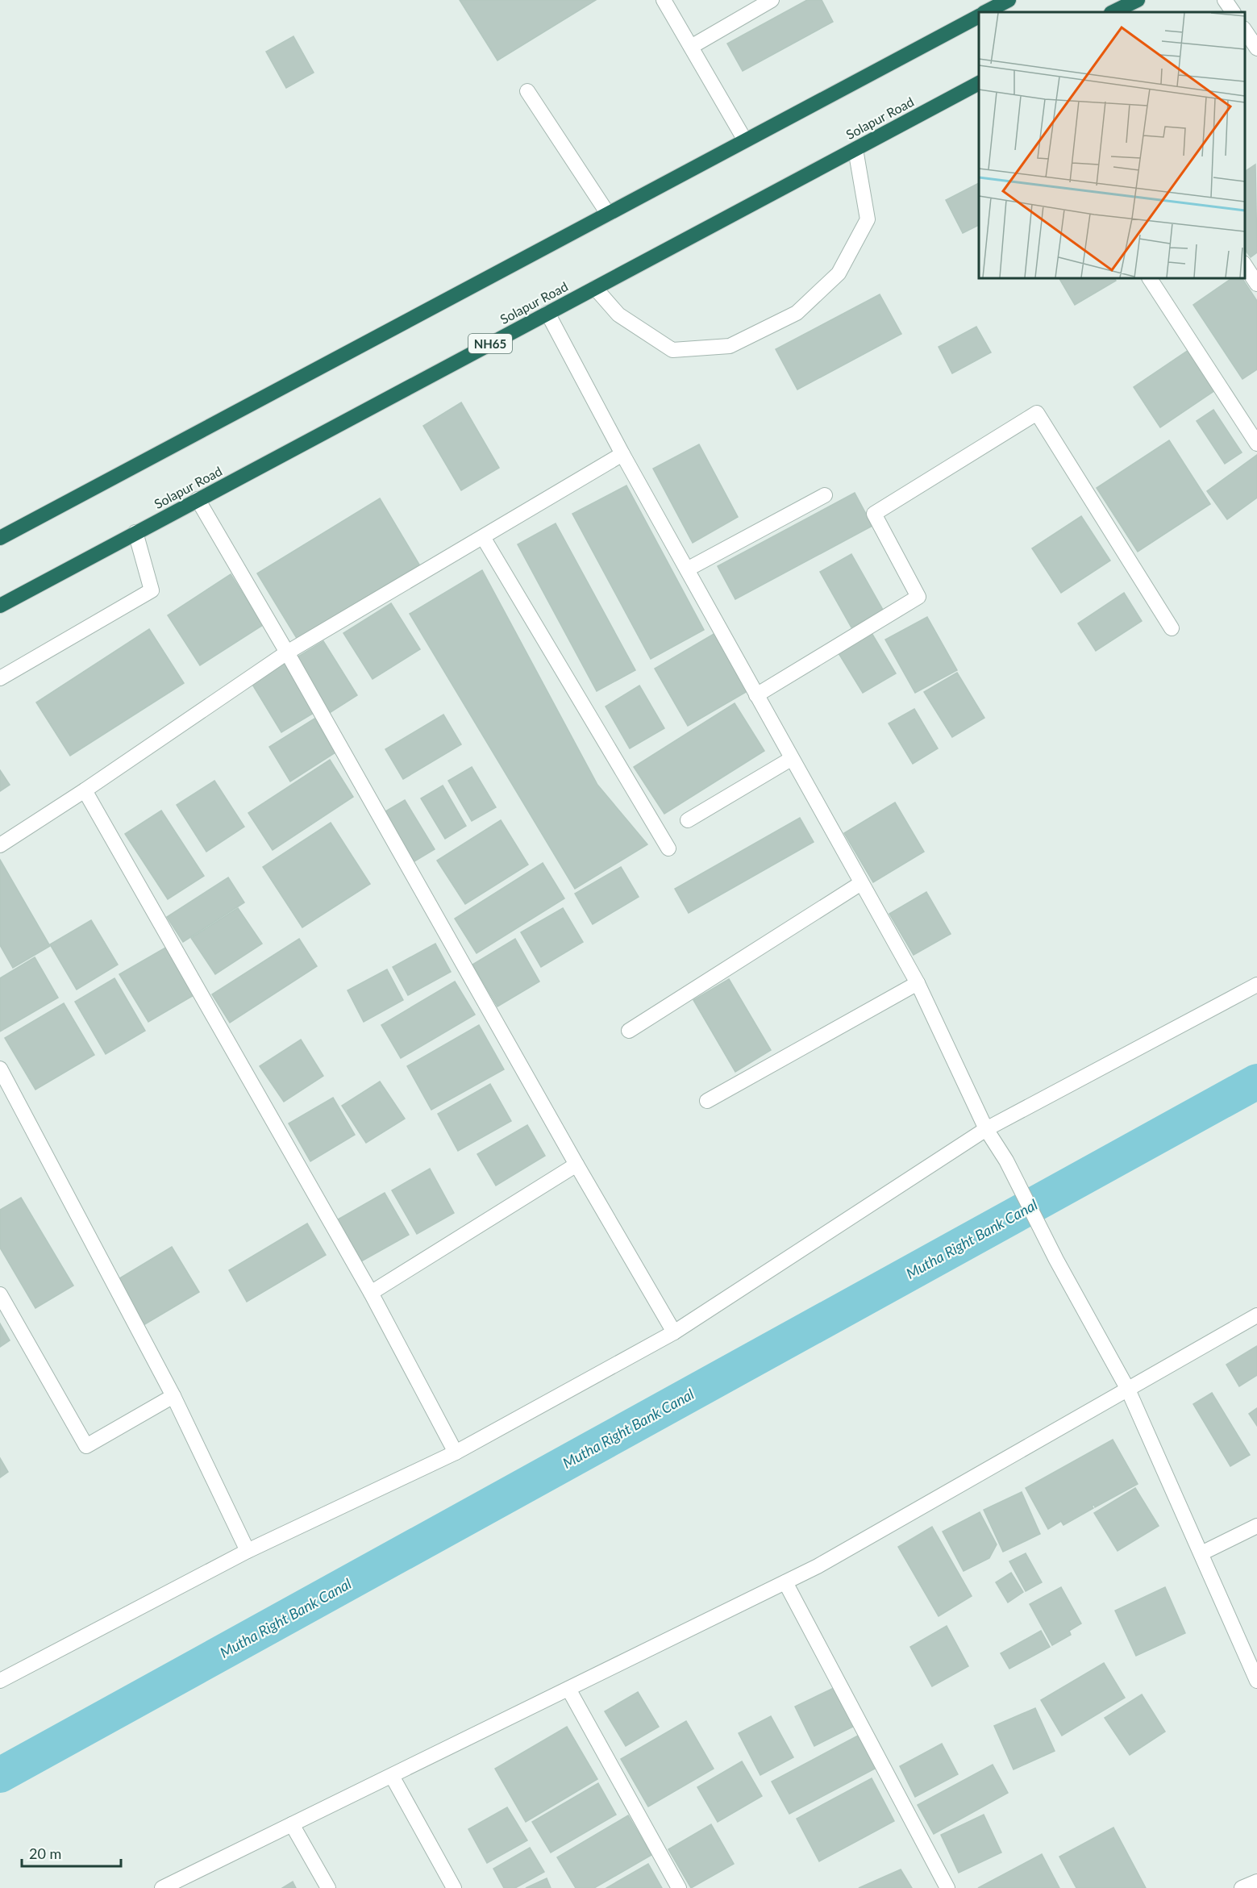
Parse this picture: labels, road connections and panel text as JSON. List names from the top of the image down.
{
  "streets": {
    "highway": ["Solapur Road", "NH65"]
  },
  "water": ["Mutha Right Bank Canal"],
  "scale_bar": "20 m"
}
